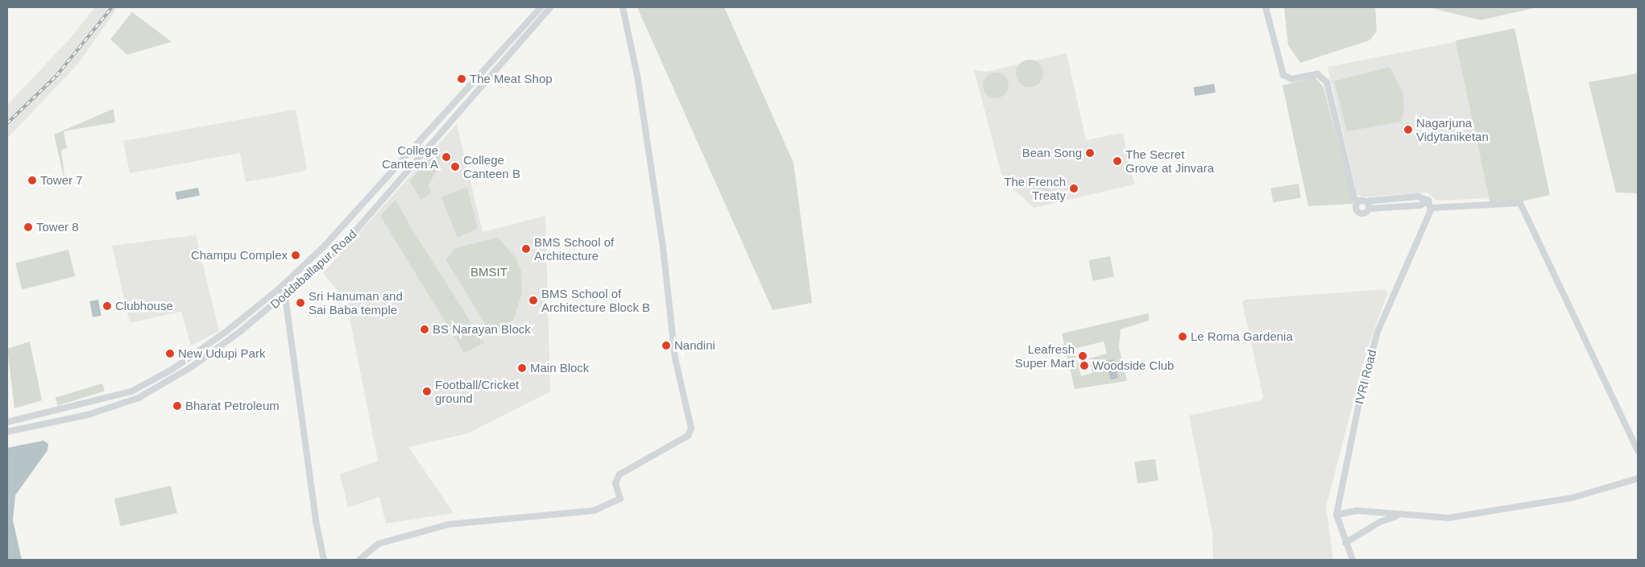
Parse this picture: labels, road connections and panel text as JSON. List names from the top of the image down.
{
  "streets": {
    "main road": ["Doddaballapur Road", "IVRI Road"]
  },
  "parks": ["BMSIT"],
  "places": [
    "The Meat Shop",
    "Nagarjuna Vidytaniketan",
    "Bean Song",
    "College Canteen A",
    "The Secret Grove at Jinvara",
    "College Canteen B",
    "Tower 7",
    "The French Treaty",
    "Tower 8",
    "BMS School of Architecture",
    "Champu Complex",
    "BMS School of Architecture Block B",
    "Sri Hanuman and Sai Baba temple",
    "Clubhouse",
    "BS Narayan Block",
    "Le Roma Gardenia",
    "Nandini",
    "New Udupi Park",
    "Leafresh Super Mart",
    "Woodside Club",
    "Main Block",
    "Football/Cricket ground",
    "Bharat Petroleum"
  ]
}
